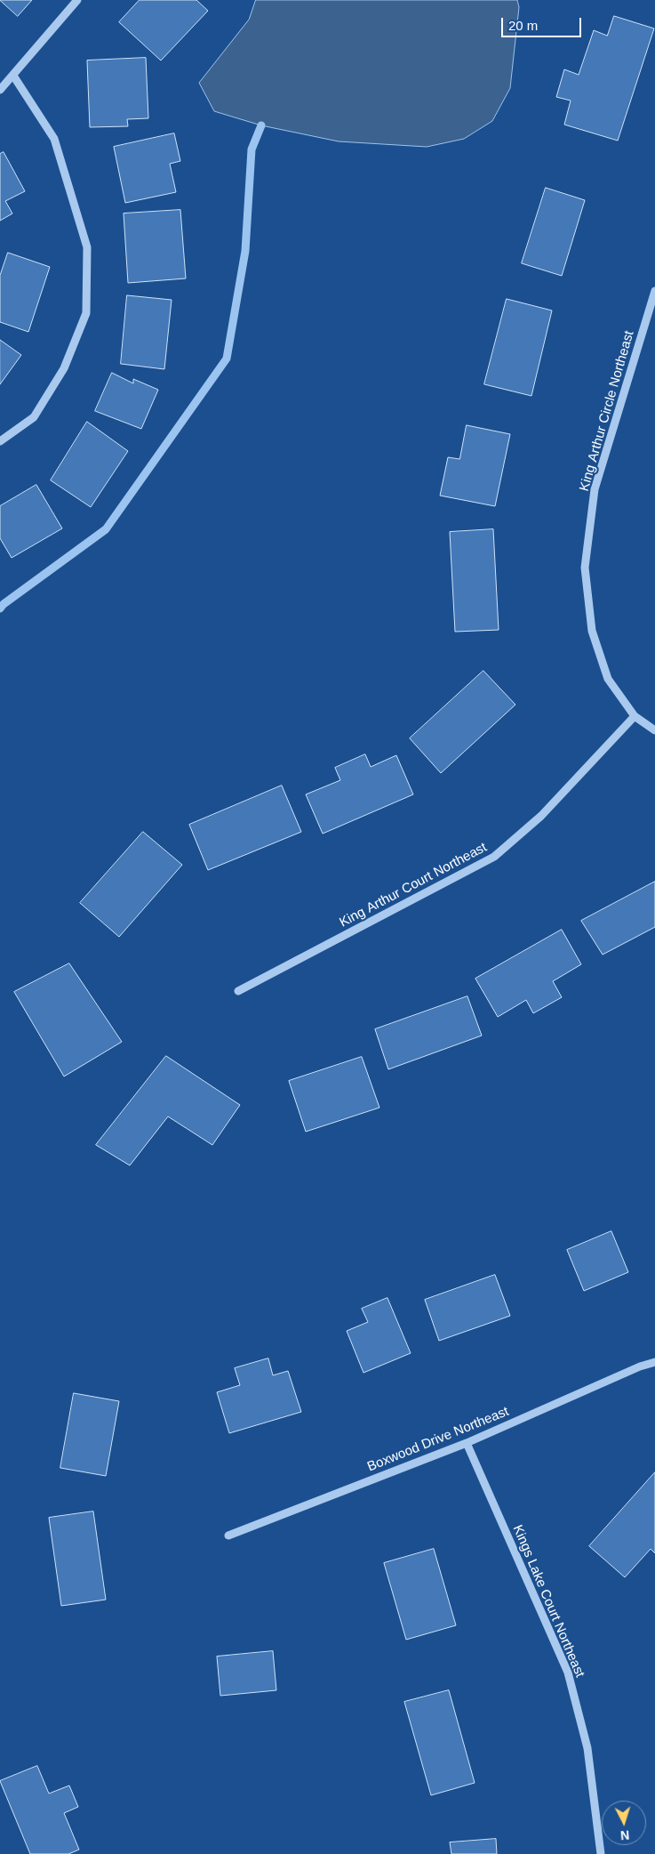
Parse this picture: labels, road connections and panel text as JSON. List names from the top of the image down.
{
  "streets": {
    "street": [
      "King Arthur Circle Northeast",
      "King Arthur Court Northeast",
      "Boxwood Drive Northeast",
      "Kings Lake Court Northeast"
    ]
  },
  "crossings": [
    ["King Arthur Circle Northeast", "King Arthur Court Northeast"],
    ["Boxwood Drive Northeast", "Kings Lake Court Northeast"]
  ],
  "scale_bar": "20 m",
  "north": "bottom"
}
